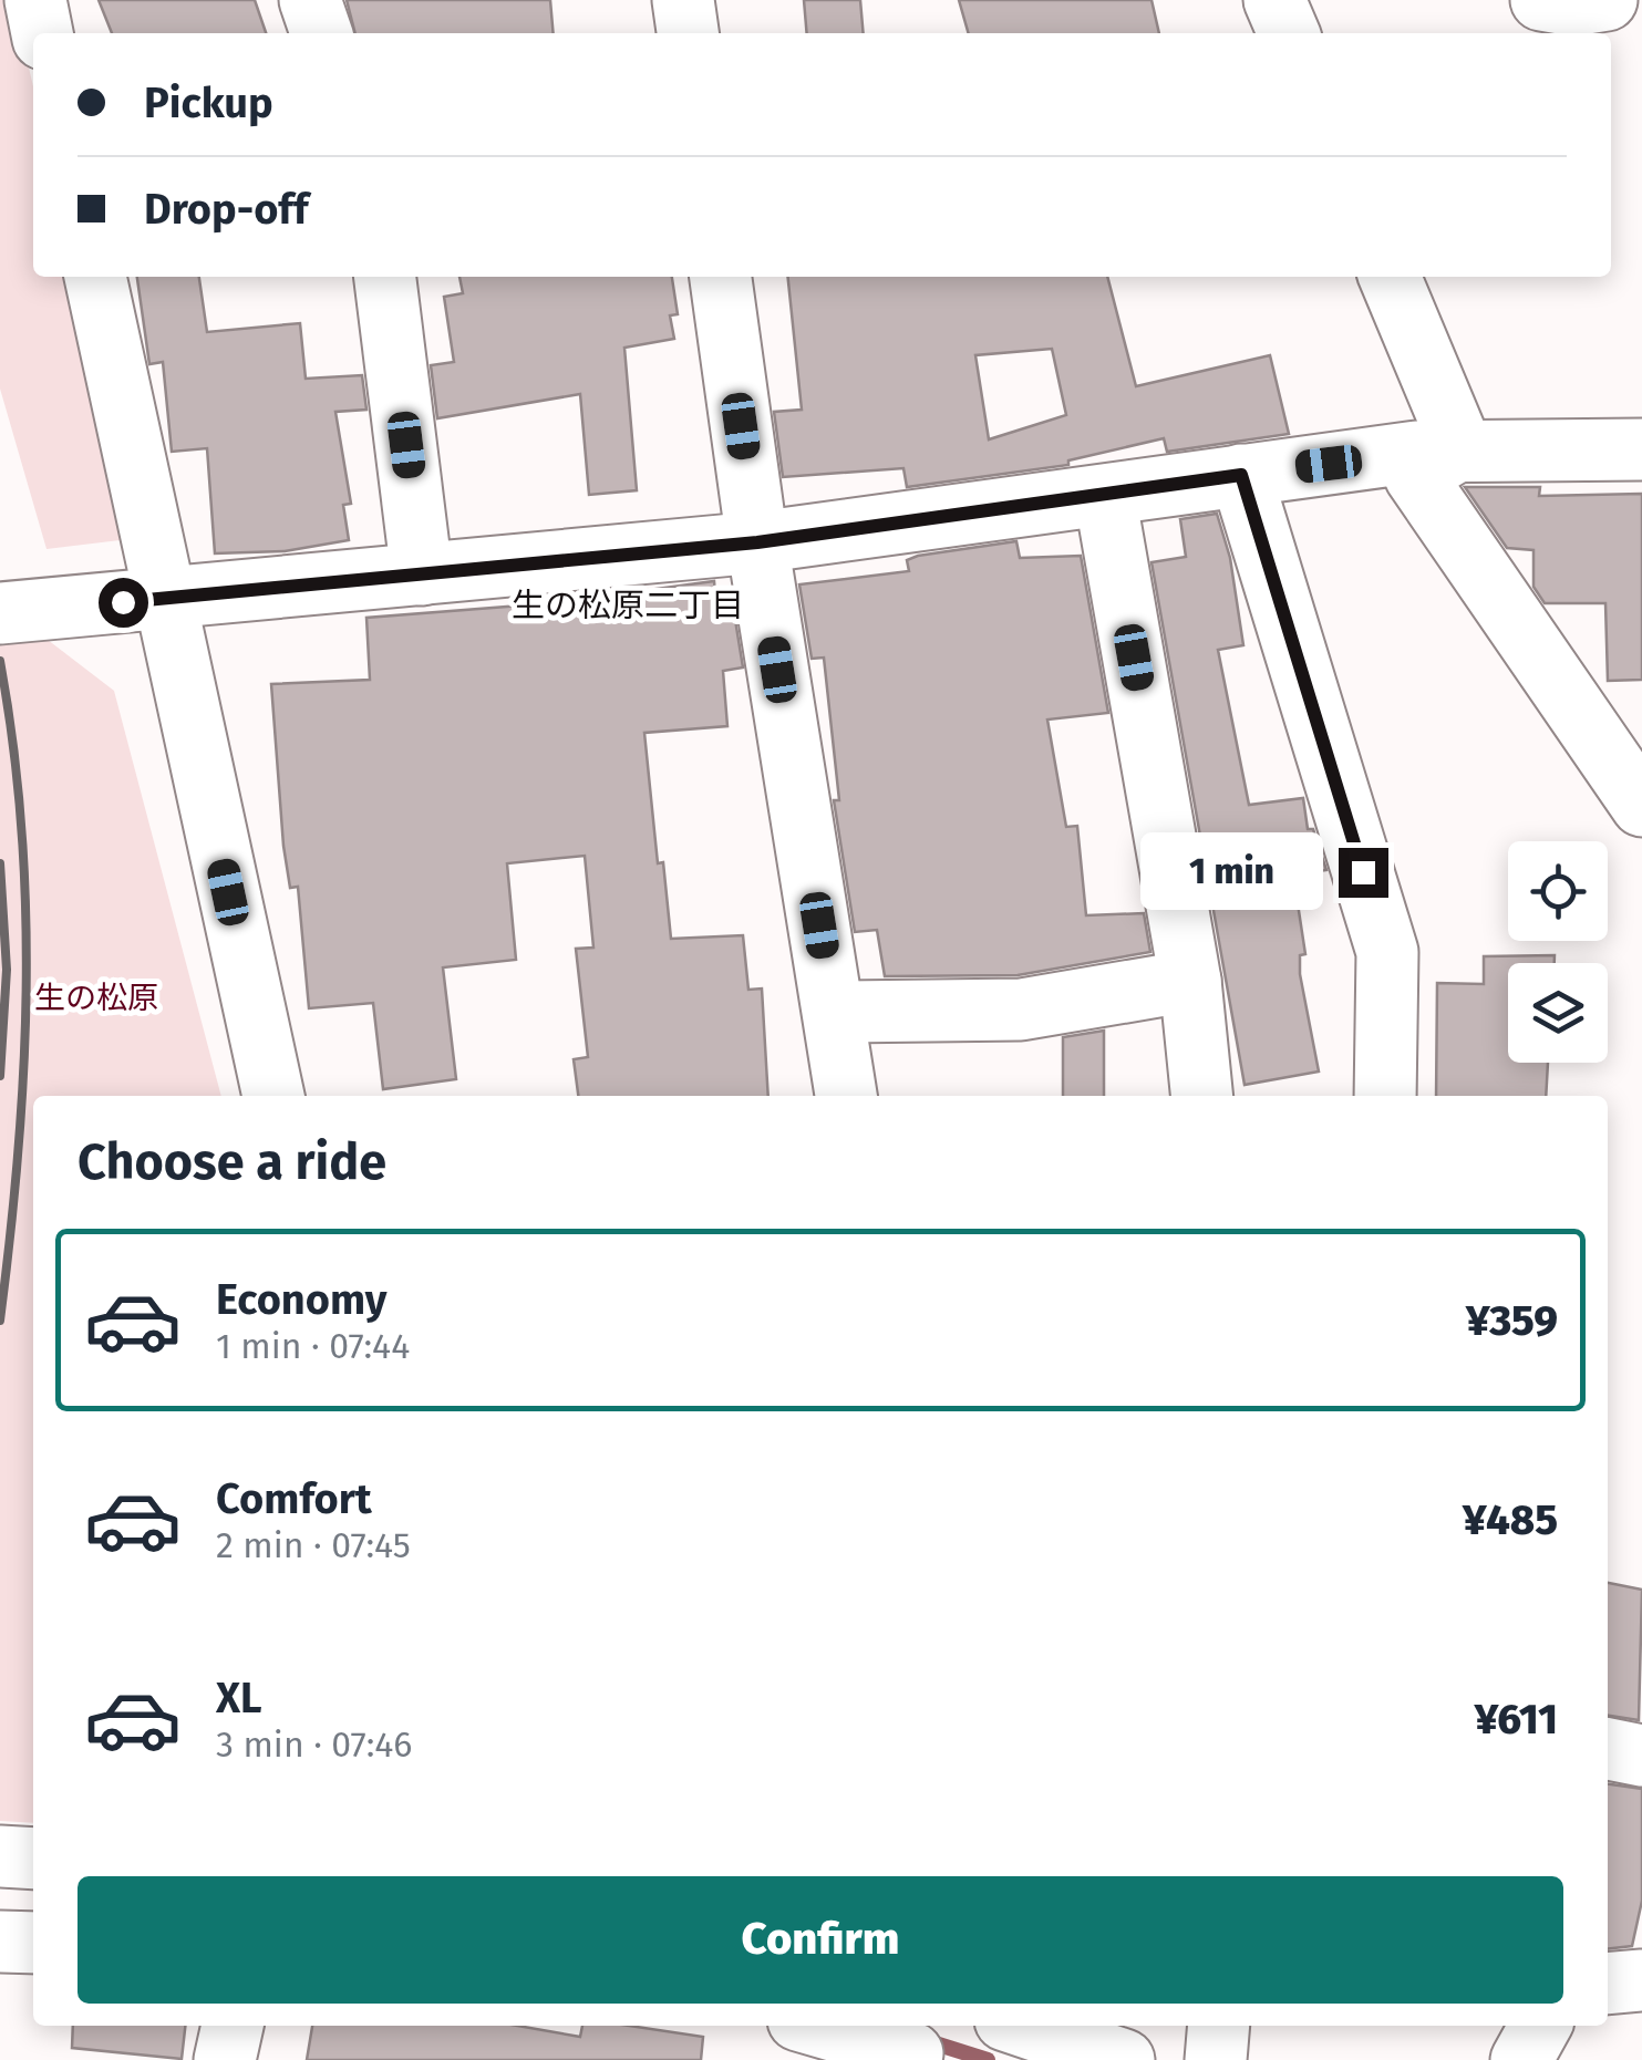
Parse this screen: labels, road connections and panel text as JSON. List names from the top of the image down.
{
  "districts": ["生の松原二丁目"],
  "parks": ["生の松原"],
  "page": {
    "banner": ["Pickup", "Drop-off"],
    "bubble": "1 min",
    "heading": "Choose a ride",
    "list": [
      {
        "name": "Economy",
        "note": "1 min · 07:44",
        "value": "¥359"
      },
      {
        "name": "Comfort",
        "note": "2 min · 07:45",
        "value": "¥485"
      },
      {
        "name": "XL",
        "note": "3 min · 07:46",
        "value": "¥611"
      }
    ],
    "buttons": "Confirm"
  }
}
